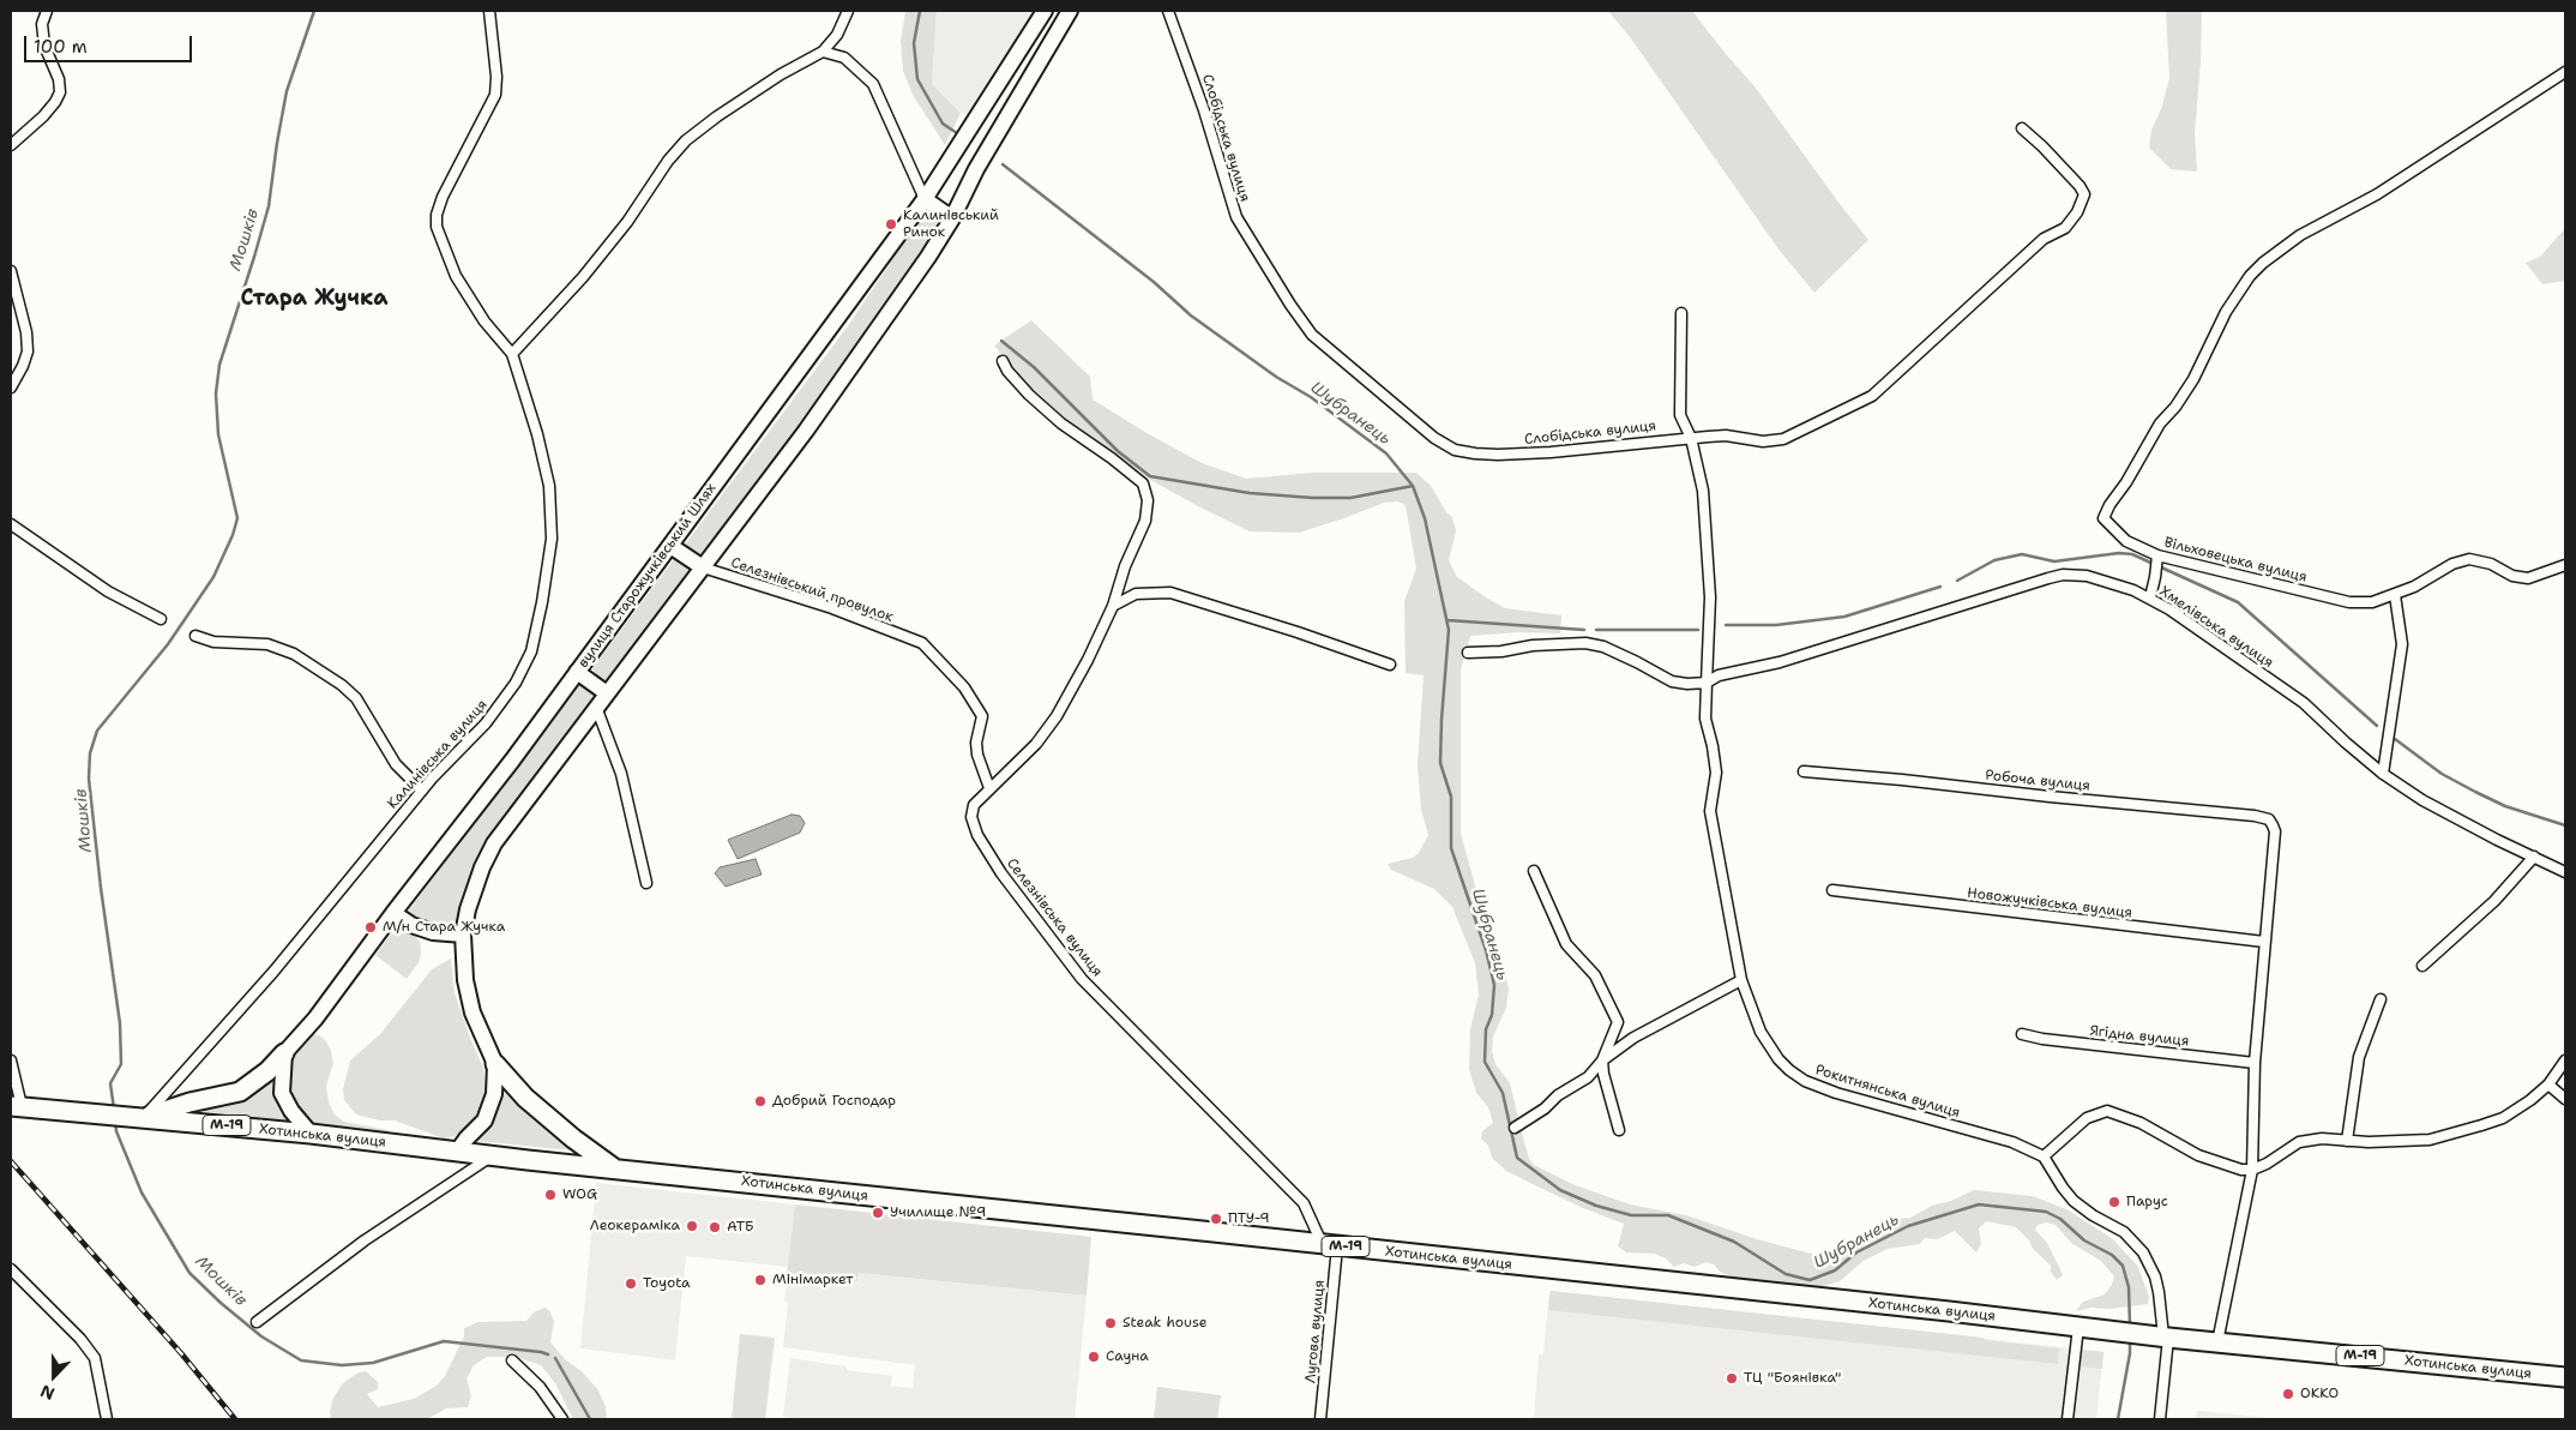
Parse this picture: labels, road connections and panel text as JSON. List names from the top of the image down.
{
  "streets": {
    "highway": ["М-19", "Хотинська вулиця"],
    "main road": ["вулиця Старожучківський Шлях"],
    "street": [
      "Слобідська вулиця",
      "Вільховецька вулиця",
      "Селезнівський провулок",
      "Хмелівська вулиця",
      "Калинівська вулиця",
      "Робоча вулиця",
      "Новожучківська вулиця",
      "Селезнівська вулиця",
      "Ягідна вулиця",
      "Рокитнянська вулиця",
      "Лугова вулиця"
    ]
  },
  "crossings": [
    ["Слобідська вулиця", "Рокитнянська вулиця"],
    ["Селезнівський провулок", "Селезнівська вулиця"],
    ["Хмелівська вулиця", "Рокитнянська вулиця"],
    ["Калинівська вулиця", "Хотинська вулиця"],
    ["Робоча вулиця", "Новожучківська вулиця"],
    ["Селезнівська вулиця", "Хотинська вулиця"],
    ["Селезнівська вулиця", "Лугова вулиця"],
    ["Хотинська вулиця", "Лугова вулиця"]
  ],
  "districts": ["Стара Жучка"],
  "water": ["Мошків", "Шубранець"],
  "places": [
    "Калинівський Ринок",
    "М/н Стара Жучка",
    "Добрий Господар",
    "WOG",
    "Парус",
    "Училище №9",
    "ПТУ-9",
    "Леокераміка",
    "АТБ",
    "Мінімаркет",
    "Toyota",
    "Steak house",
    "Сауна",
    "ТЦ \"Боянівка\"",
    "ОККО"
  ],
  "scale_bar": "100 m",
  "north": "bottom"
}
